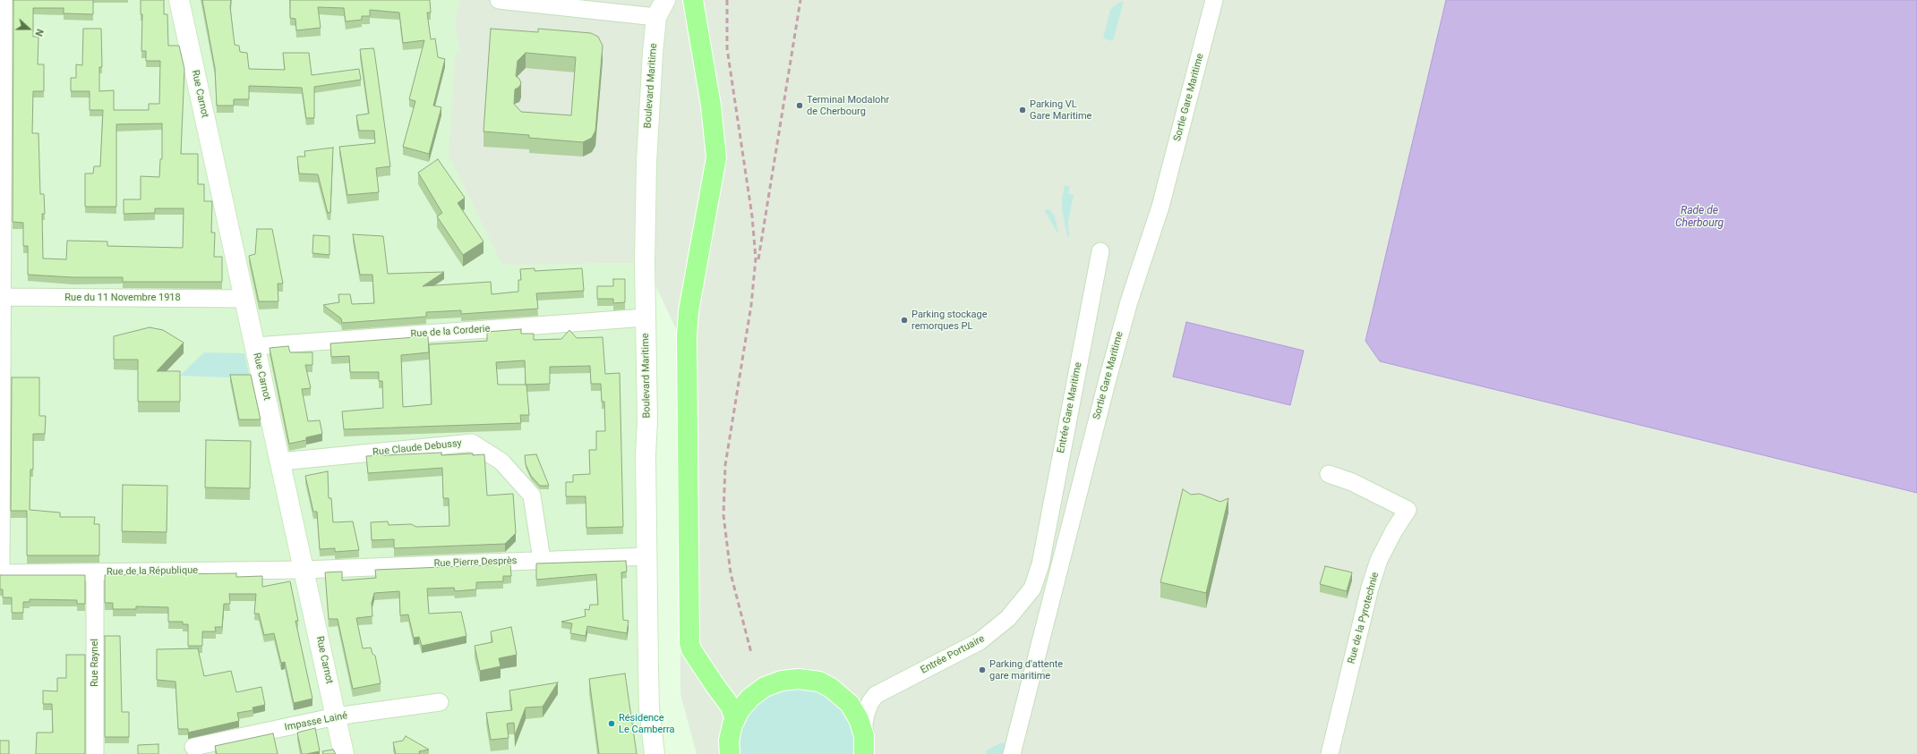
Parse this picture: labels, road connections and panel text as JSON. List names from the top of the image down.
{
  "streets": {
    "street": [
      "Boulevard Maritime",
      "Rue Carnot",
      "Sortie Gare Maritime",
      "Rue du 11 Novembre 1918",
      "Rue de la Corderie",
      "Entrée Gare Maritime",
      "Rue Claude Debussy",
      "Rue Pierre Desprès",
      "Rue de la République",
      "Rue de la Pyrotechnie",
      "Entrée Portuaire",
      "Rue Raynel",
      "Impasse Lainé"
    ]
  },
  "crossings": [
    ["Boulevard Maritime", "Rue de la Corderie"],
    ["Boulevard Maritime", "Rue Pierre Desprès"],
    ["Rue Carnot", "Rue du 11 Novembre 1918"],
    ["Rue Carnot", "Rue de la Corderie"],
    ["Rue Carnot", "Rue Claude Debussy"],
    ["Rue Carnot", "Rue Pierre Desprès"],
    ["Rue Carnot", "Rue de la République"],
    ["Rue Carnot", "Impasse Lainé"],
    ["Entrée Gare Maritime", "Entrée Portuaire"],
    ["Rue Claude Debussy", "Rue Pierre Desprès"],
    ["Rue Pierre Desprès", "Rue de la République"],
    ["Rue de la République", "Rue Raynel"]
  ],
  "water": ["Rade de Cherbourg"],
  "places": [
    "Terminal Modalohr de Cherbourg",
    "Parking VL Gare Maritime",
    "Parking stockage remorques PL",
    "Parking d'attente gare maritime",
    "Résidence Le Camberra"
  ],
  "north": "right"
}
